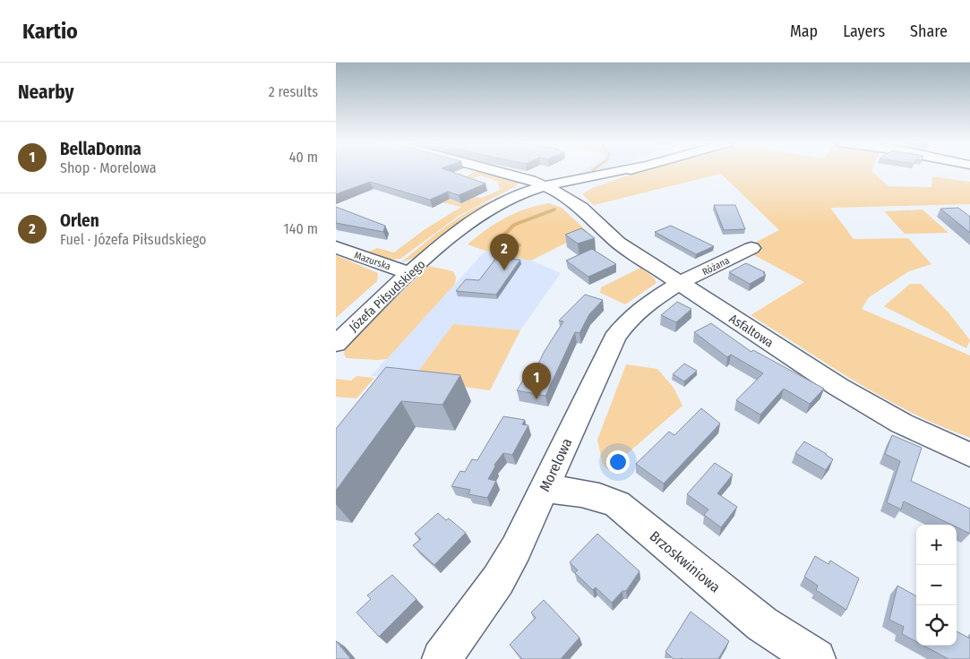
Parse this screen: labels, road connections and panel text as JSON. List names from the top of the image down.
{
  "streets": {
    "street": [
      "Mazurska",
      "Różana",
      "Józefa Piłsudskiego",
      "Asfaltowa",
      "Morelowa",
      "Brzoskwiniowa"
    ]
  },
  "crossings": [
    ["Mazurska", "Józefa Piłsudskiego"],
    ["Różana", "Asfaltowa"],
    ["Różana", "Morelowa"],
    ["Józefa Piłsudskiego", "Asfaltowa"],
    ["Asfaltowa", "Morelowa"],
    ["Morelowa", "Brzoskwiniowa"]
  ],
  "page": {
    "header": "Kartio",
    "nav": ["Map", "Layers", "Share"],
    "heading": ["Nearby", "2 results"],
    "list": [
      {
        "mark": "1",
        "name": "BellaDonna",
        "note": "Shop · Morelowa",
        "value": "40 m"
      },
      {
        "mark": "2",
        "name": "Orlen",
        "note": "Fuel · Józefa Piłsudskiego",
        "value": "140 m"
      }
    ],
    "pins": ["2", "1"],
    "map_buttons": ["+", "−"]
  }
}
